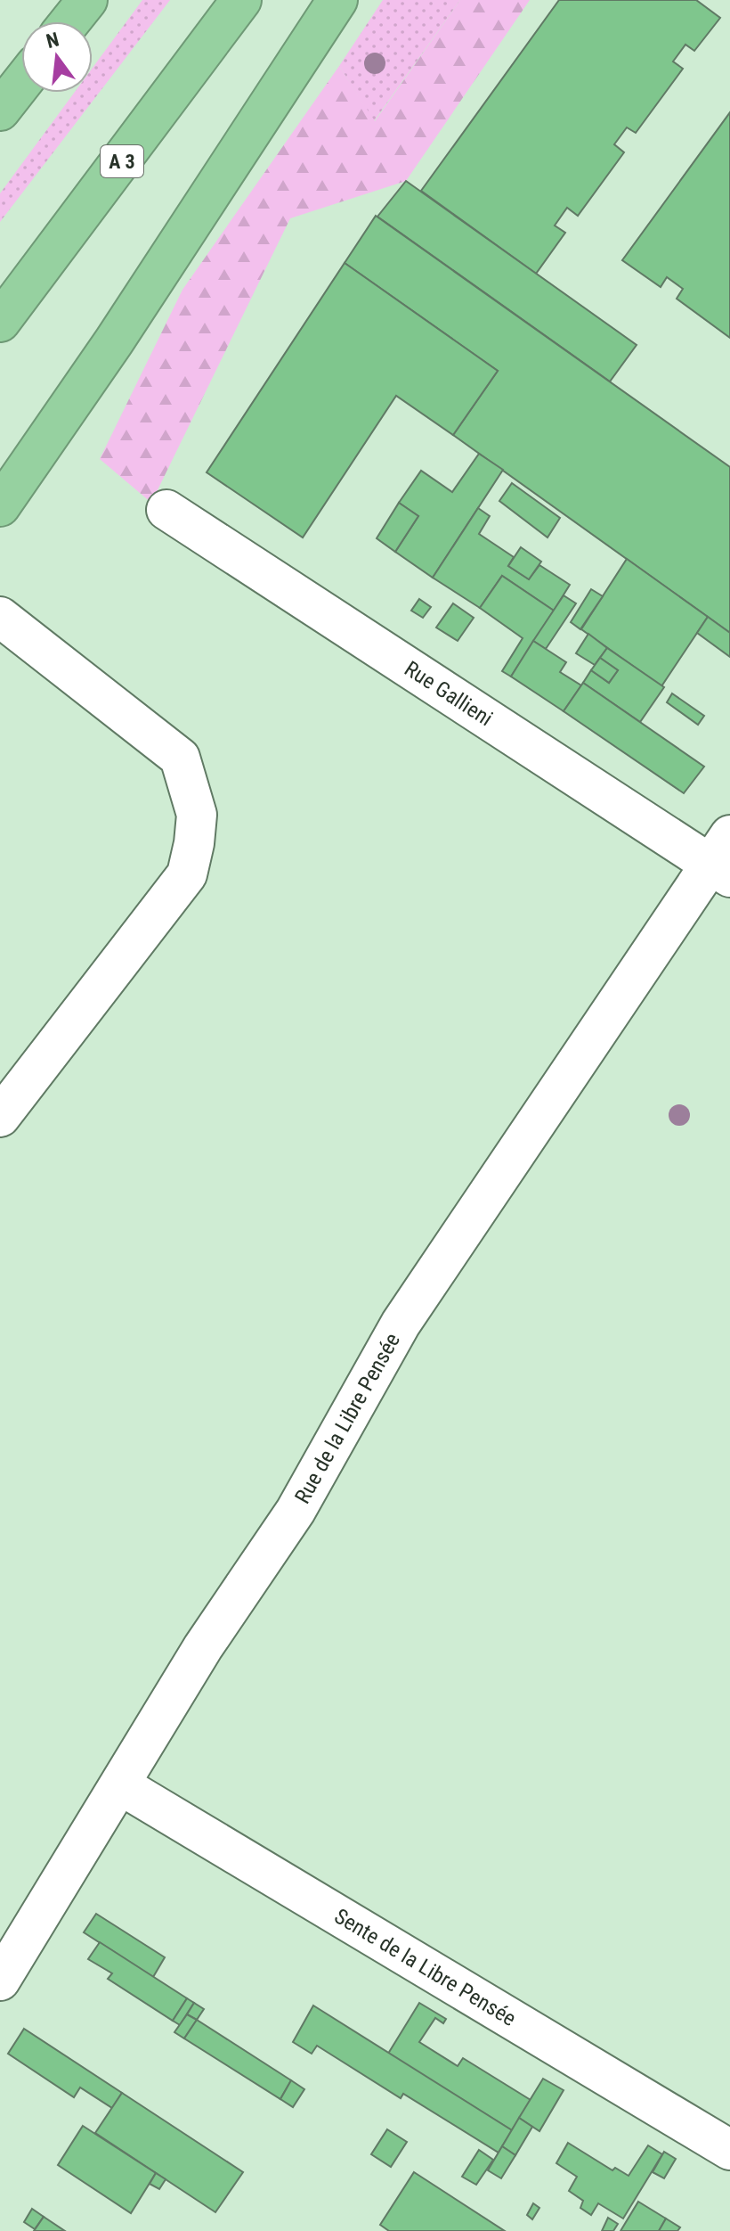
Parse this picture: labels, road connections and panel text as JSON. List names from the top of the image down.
{
  "streets": {
    "highway": ["A 3"],
    "street": ["Rue Gallieni", "Rue de la Libre Pensée", "Sente de la Libre Pensée"]
  },
  "crossings": [
    ["Rue Gallieni", "Rue de la Libre Pensée"],
    ["Rue de la Libre Pensée", "Sente de la Libre Pensée"]
  ],
  "north": "top"
}
